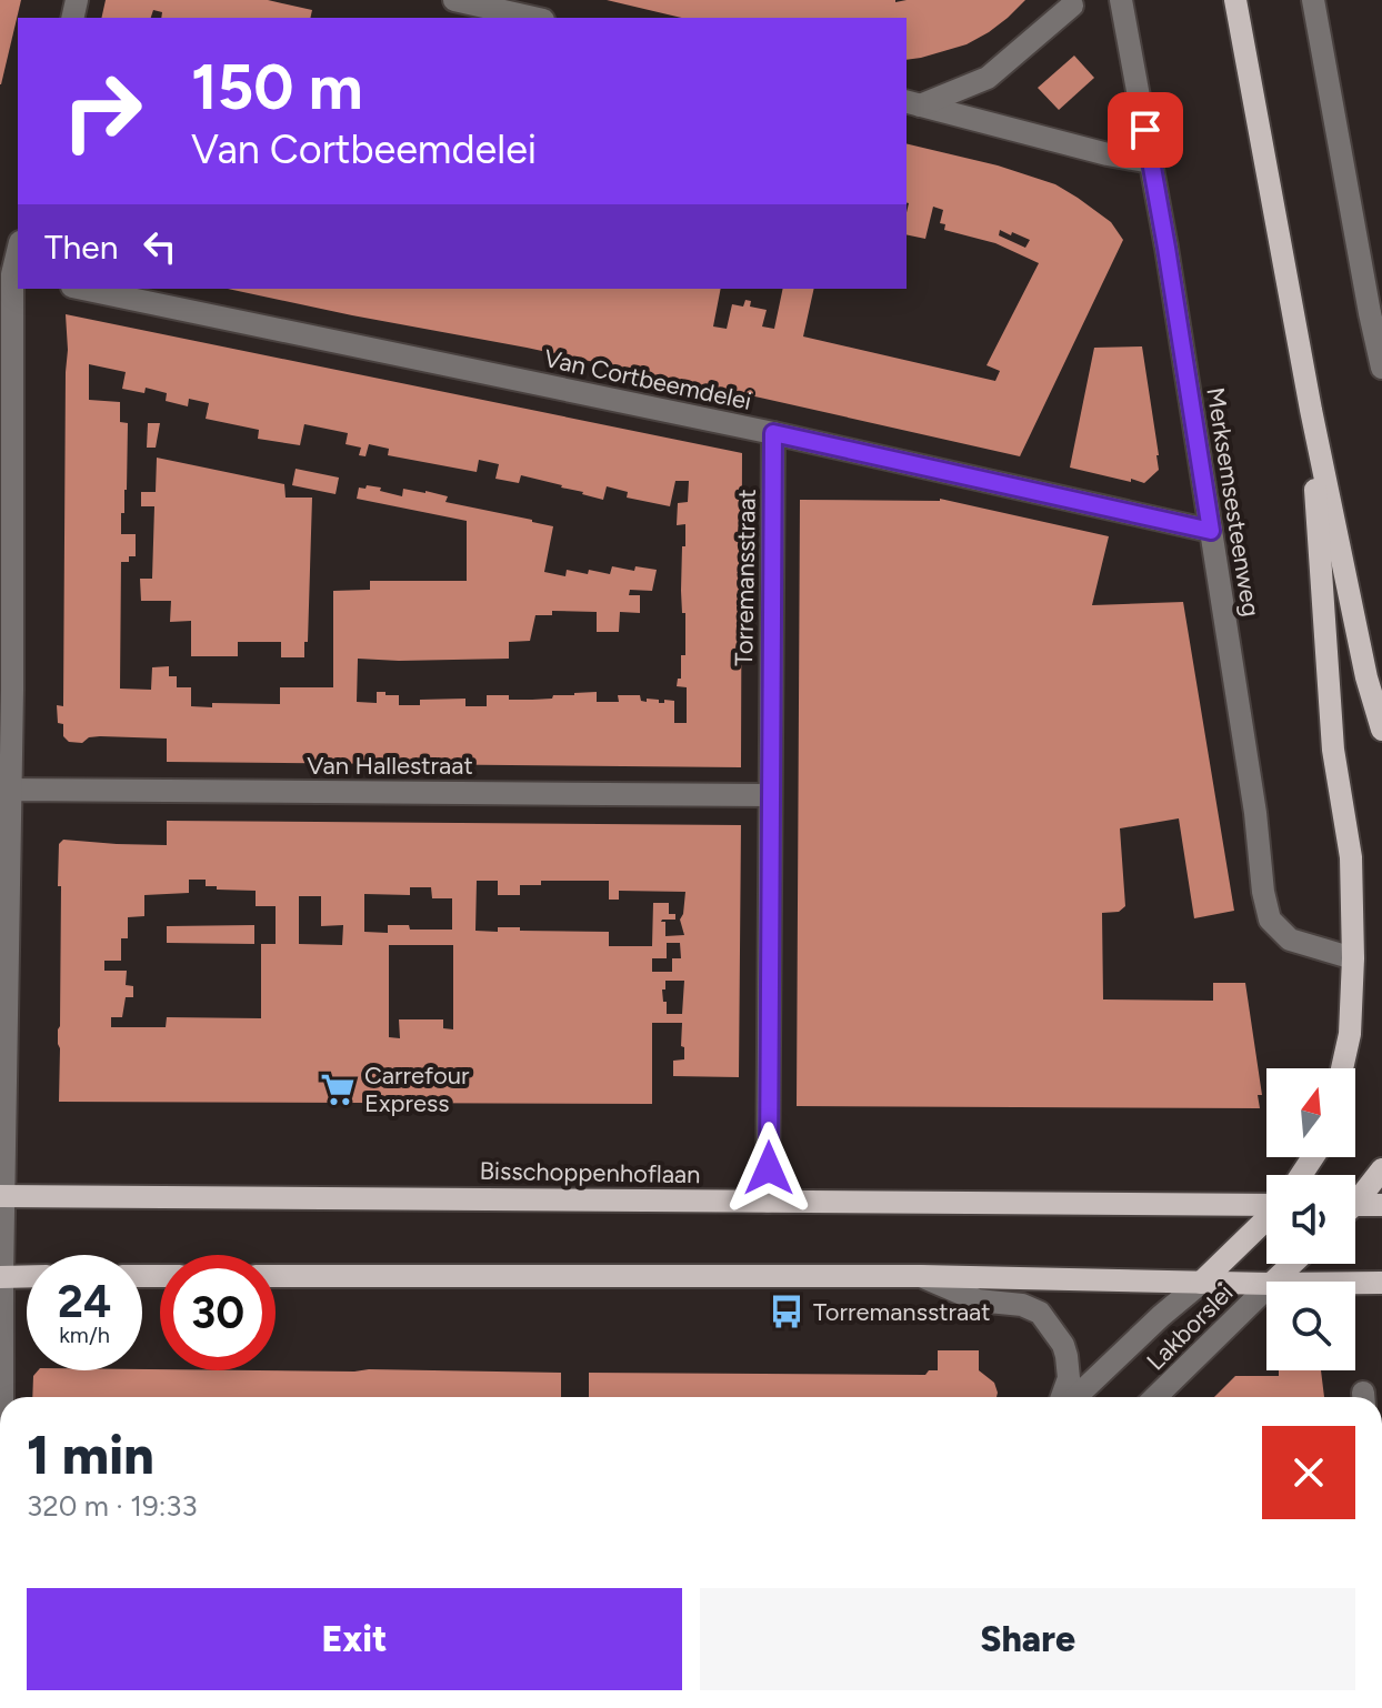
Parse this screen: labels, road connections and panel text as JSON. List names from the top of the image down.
{
  "streets": {
    "main road": ["Bisschoppenhoflaan", "Lakborslei"],
    "street": [
      "Van Cortbeemdelei",
      "Merksemsesteenweg",
      "Torremansstraat",
      "Van Hallestraat"
    ]
  },
  "crossings": [
    ["Van Cortbeemdelei", "Merksemsesteenweg"],
    ["Van Cortbeemdelei", "Torremansstraat"],
    ["Torremansstraat", "Van Hallestraat"],
    ["Torremansstraat", "Bisschoppenhoflaan"]
  ],
  "places": {
    "supermarket": ["Carrefour Express"],
    "bus stop": ["Torremansstraat"]
  },
  "north": "top",
  "page": {
    "turn": ["150 m", "Van Cortbeemdelei"],
    "then": "Then",
    "speed": "24 km/h",
    "limit": "30",
    "heading": ["1 min", "320 m · 19:33"],
    "buttons": ["Exit", "Share"]
  }
}
